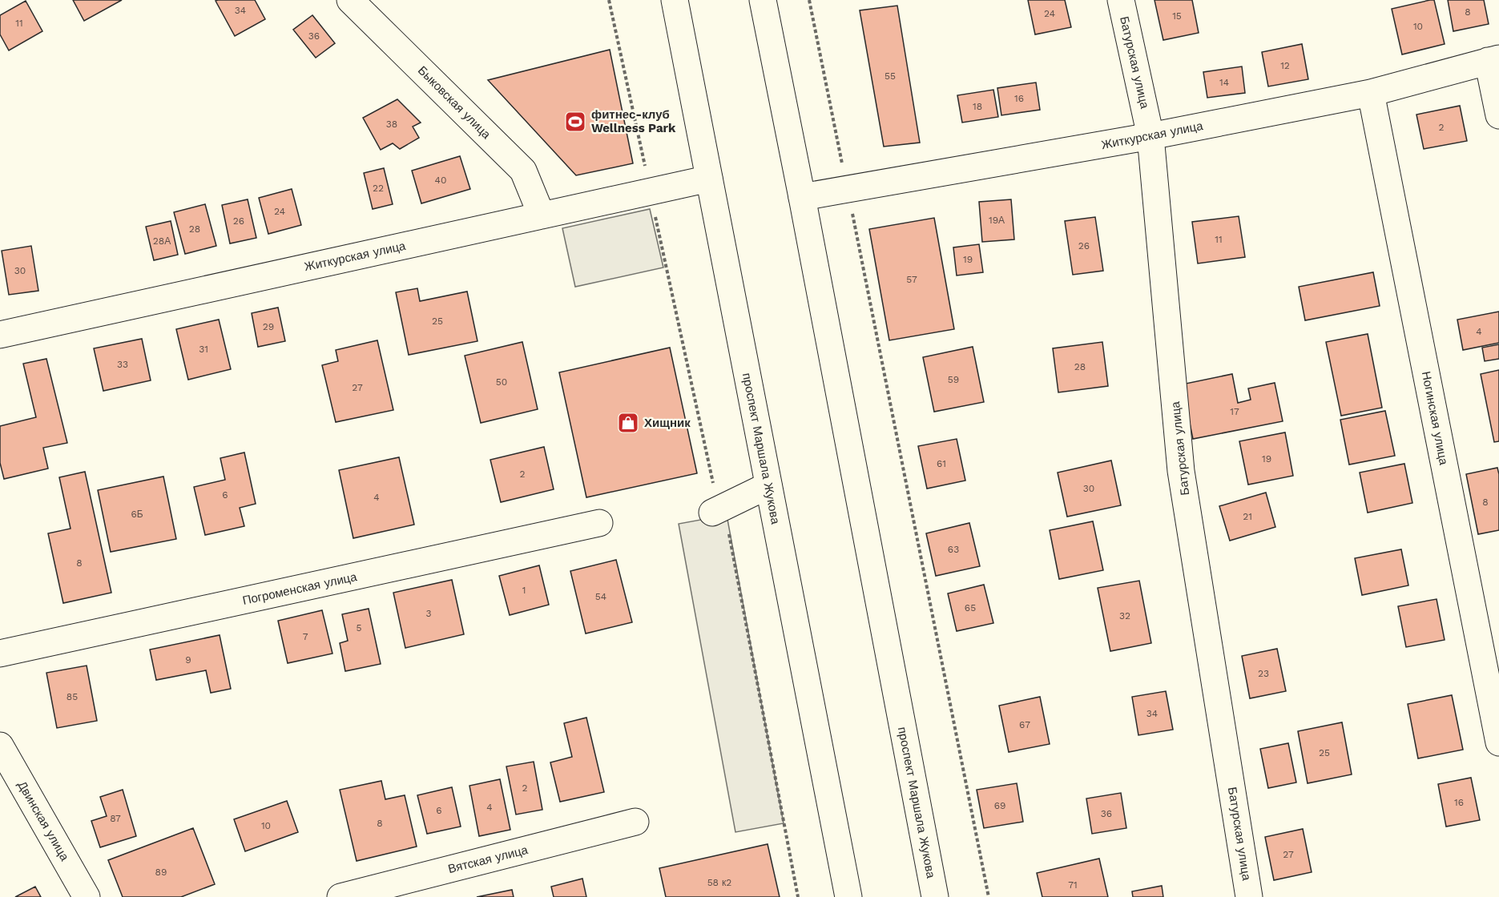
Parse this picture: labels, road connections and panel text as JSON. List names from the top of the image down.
{
  "streets": {
    "main road": [
      "Батурская улица",
      "Быковская улица",
      "Житкурская улица",
      "Ногинская улица",
      "проспект Маршала Жукова",
      "Погроменская улица",
      "Двинская улица",
      "Вятская улица"
    ]
  },
  "crossings": [
    ["Батурская улица", "Житкурская улица"],
    ["Быковская улица", "Житкурская улица"],
    ["Житкурская улица", "Ногинская улица"],
    ["Житкурская улица", "проспект Маршала Жукова"]
  ],
  "places": {
    "sports": ["фитнес-клуб Wellness Park"],
    "shop": ["Хищник"]
  },
  "house_numbers": [
    "34",
    "8",
    "24",
    "15",
    "11",
    "10",
    "36",
    "12",
    "55",
    "14",
    "16",
    "18",
    "38",
    "2",
    "40",
    "22",
    "24",
    "19А",
    "26",
    "28",
    "11",
    "28А",
    "26",
    "19",
    "30",
    "57",
    "25",
    "29",
    "4",
    "31",
    "33",
    "28",
    "59",
    "50",
    "27",
    "17",
    "19",
    "61",
    "2",
    "30",
    "6",
    "4",
    "8",
    "6Б",
    "21",
    "63",
    "8",
    "1",
    "54",
    "65",
    "3",
    "32",
    "5",
    "7",
    "9",
    "23",
    "85",
    "34",
    "67",
    "25",
    "2",
    "16",
    "69",
    "4",
    "6",
    "36",
    "87",
    "8",
    "10",
    "27",
    "89",
    "58 к2",
    "71"
  ]
}
